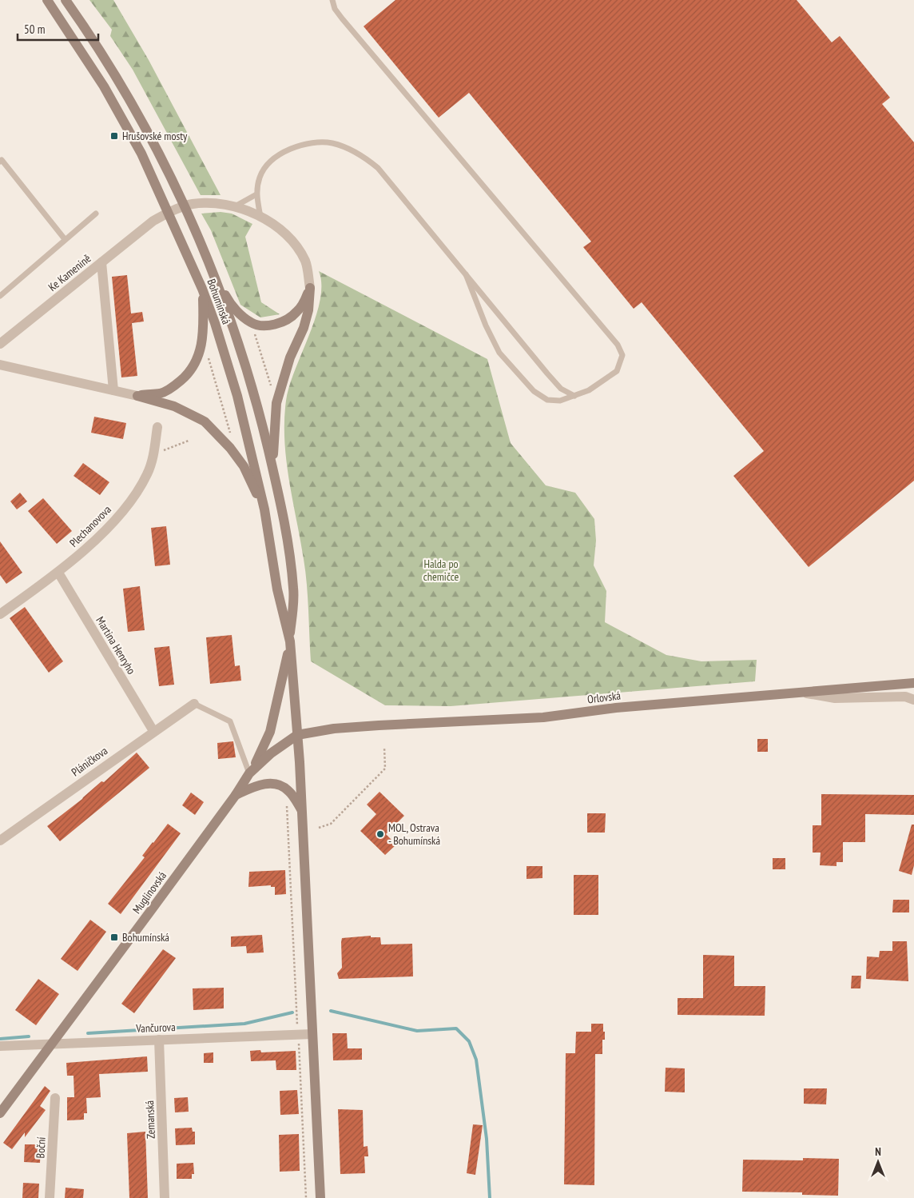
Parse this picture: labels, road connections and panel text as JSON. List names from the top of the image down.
{
  "streets": {
    "main road": ["Bohumínská", "Orlovská", "Muglinovská"],
    "street": [
      "Ke Kamenině",
      "Plechanovova",
      "Martina Henryho",
      "Pláničkova",
      "Vančurova",
      "Zemanská",
      "Boční"
    ]
  },
  "crossings": [
    ["Bohumínská", "Orlovská"],
    ["Bohumínská", "Muglinovská"],
    ["Bohumínská", "Vančurova"],
    ["Plechanovova", "Martina Henryho"],
    ["Martina Henryho", "Pláničkova"],
    ["Orlovská", "Muglinovská"],
    ["Muglinovská", "Vančurova"],
    ["Vančurova", "Zemanská"]
  ],
  "parks": ["Halda po chemičce"],
  "places": {
    "transit": ["Hrušovské mosty", "Bohumínská"],
    "other": ["MOL, Ostrava - Bohumínská"]
  },
  "scale_bar": "50 m",
  "north": "top"
}
